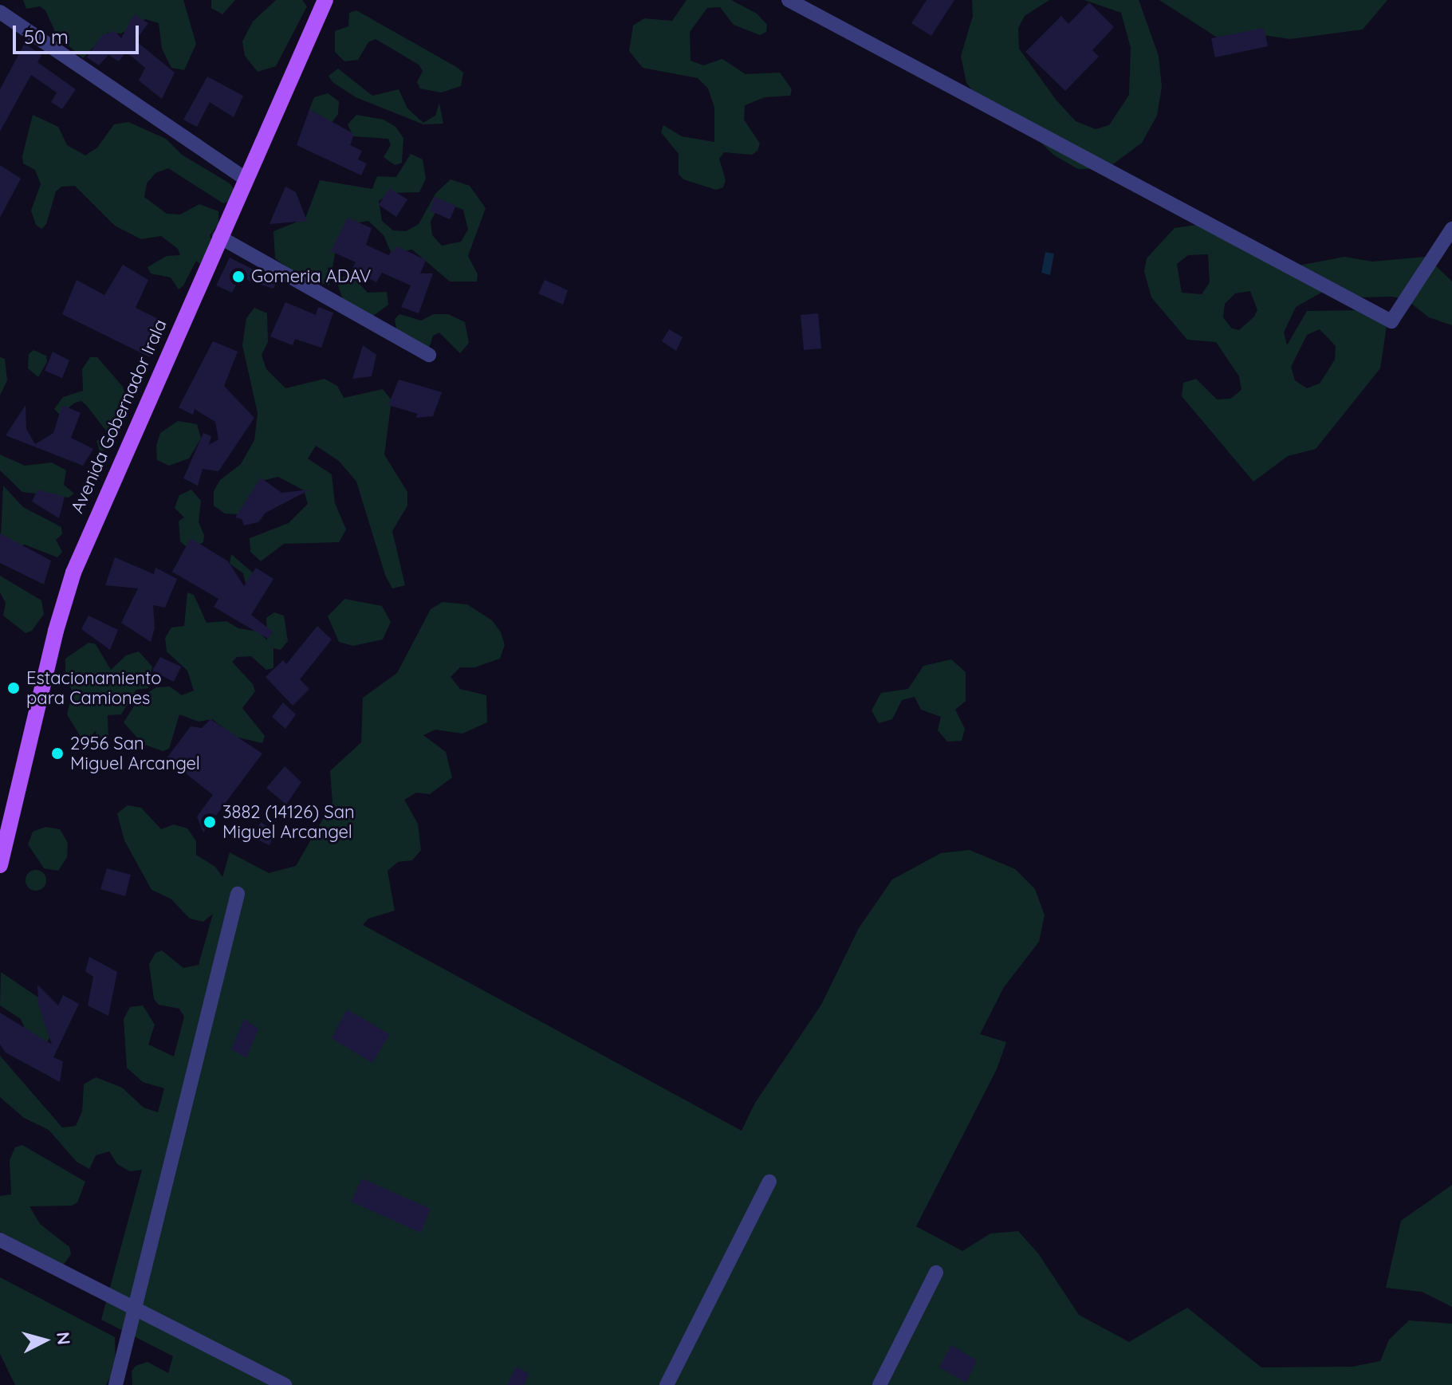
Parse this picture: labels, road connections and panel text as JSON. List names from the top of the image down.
{
  "streets": {
    "main road": ["Avenida Gobernador Irala"]
  },
  "places": [
    "Gomeria ADAV",
    "Estacionamiento para Camiones",
    "2956 San Miguel Arcangel",
    "3882 (14126) San Miguel Arcangel"
  ],
  "scale_bar": "50 m",
  "north": "right"
}
